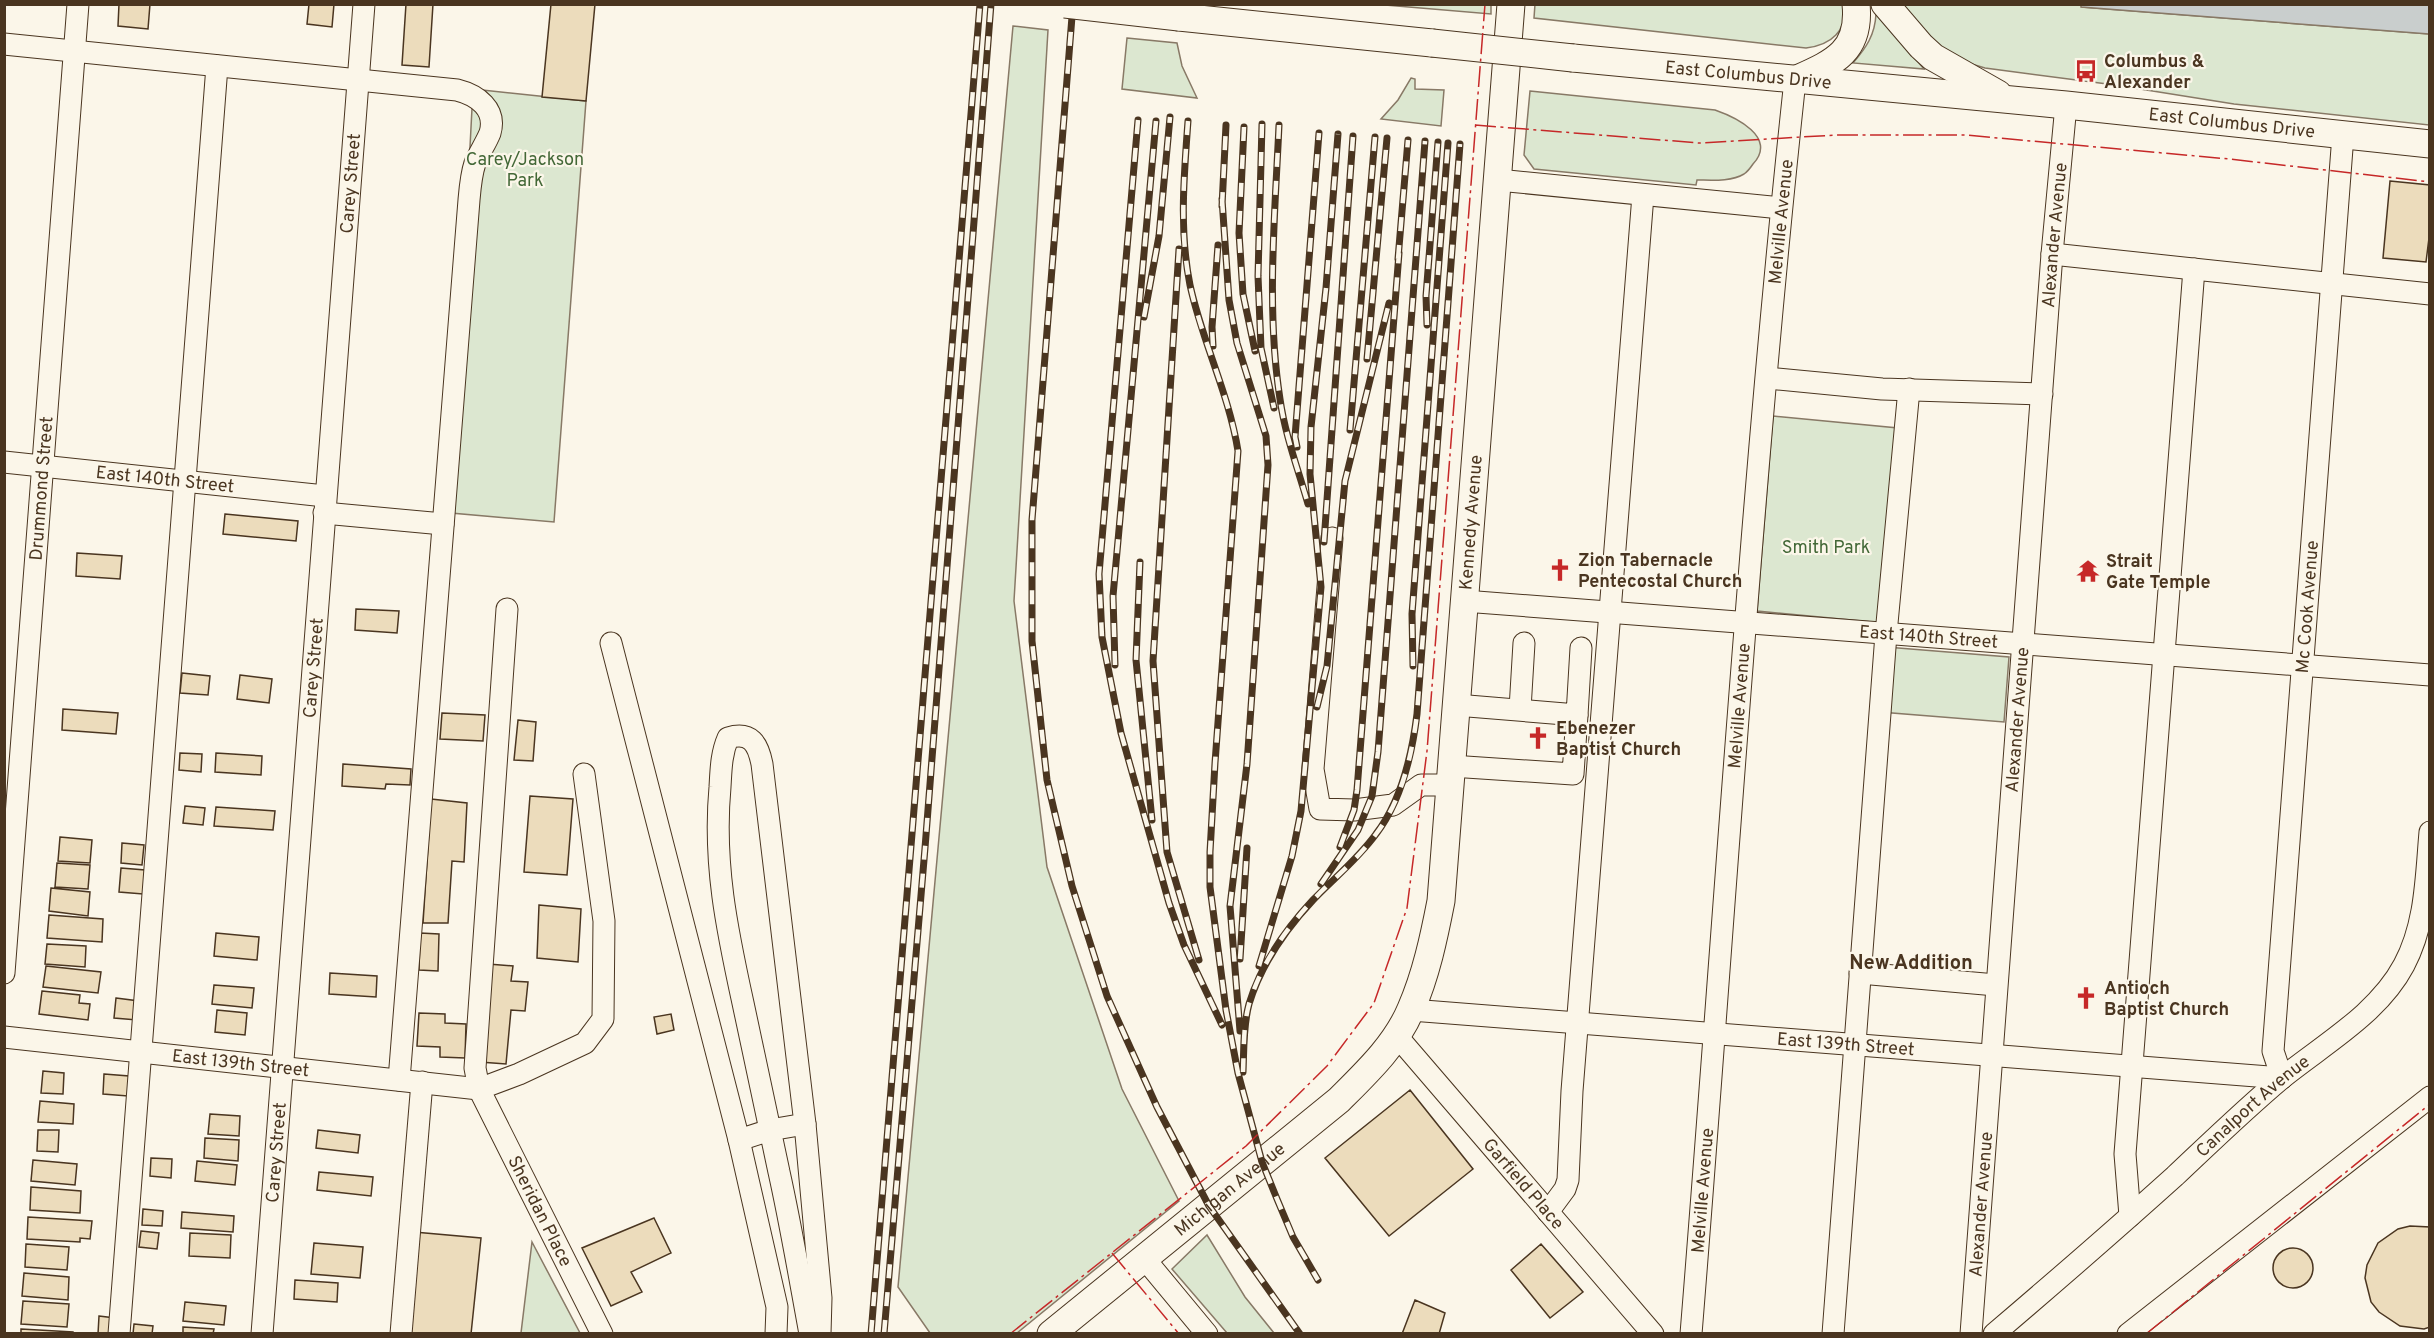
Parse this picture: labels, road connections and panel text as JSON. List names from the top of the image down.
{
  "streets": {
    "main road": ["East Columbus Drive", "Kennedy Avenue", "Michigan Avenue"],
    "street": [
      "Carey Street",
      "Melville Avenue",
      "Alexander Avenue",
      "East 140th Street",
      "Drummond Street",
      "Mc Cook Avenue",
      "East 139th Street",
      "Canalport Avenue",
      "Garfield Place",
      "Sheridan Place"
    ]
  },
  "crossings": [
    ["East Columbus Drive", "Melville Avenue"],
    ["East Columbus Drive", "Alexander Avenue"],
    ["East Columbus Drive", "Mc Cook Avenue"],
    ["Carey Street", "East 140th Street"],
    ["Carey Street", "East 139th Street"],
    ["Melville Avenue", "East 140th Street"],
    ["Melville Avenue", "East 139th Street"],
    ["Alexander Avenue", "East 140th Street"],
    ["Alexander Avenue", "East 139th Street"],
    ["East 140th Street", "Drummond Street"],
    ["East 140th Street", "Kennedy Avenue"],
    ["East 140th Street", "Mc Cook Avenue"],
    ["Kennedy Avenue", "East 139th Street"],
    ["Kennedy Avenue", "Garfield Place"],
    ["Kennedy Avenue", "Michigan Avenue"],
    ["Mc Cook Avenue", "East 139th Street"],
    ["Mc Cook Avenue", "Canalport Avenue"],
    ["East 139th Street", "Canalport Avenue"],
    ["East 139th Street", "Sheridan Place"],
    ["Garfield Place", "Michigan Avenue"]
  ],
  "districts": ["New Addition"],
  "parks": ["Carey/Jackson Park", "Smith Park"],
  "places": {
    "bus stop": ["Columbus & Alexander"],
    "church": ["Zion Tabernacle Pentecostal Church", "Ebenezer Baptist Church", "Antioch Baptist Church"],
    "temple": ["Strait Gate Temple"]
  }
}
